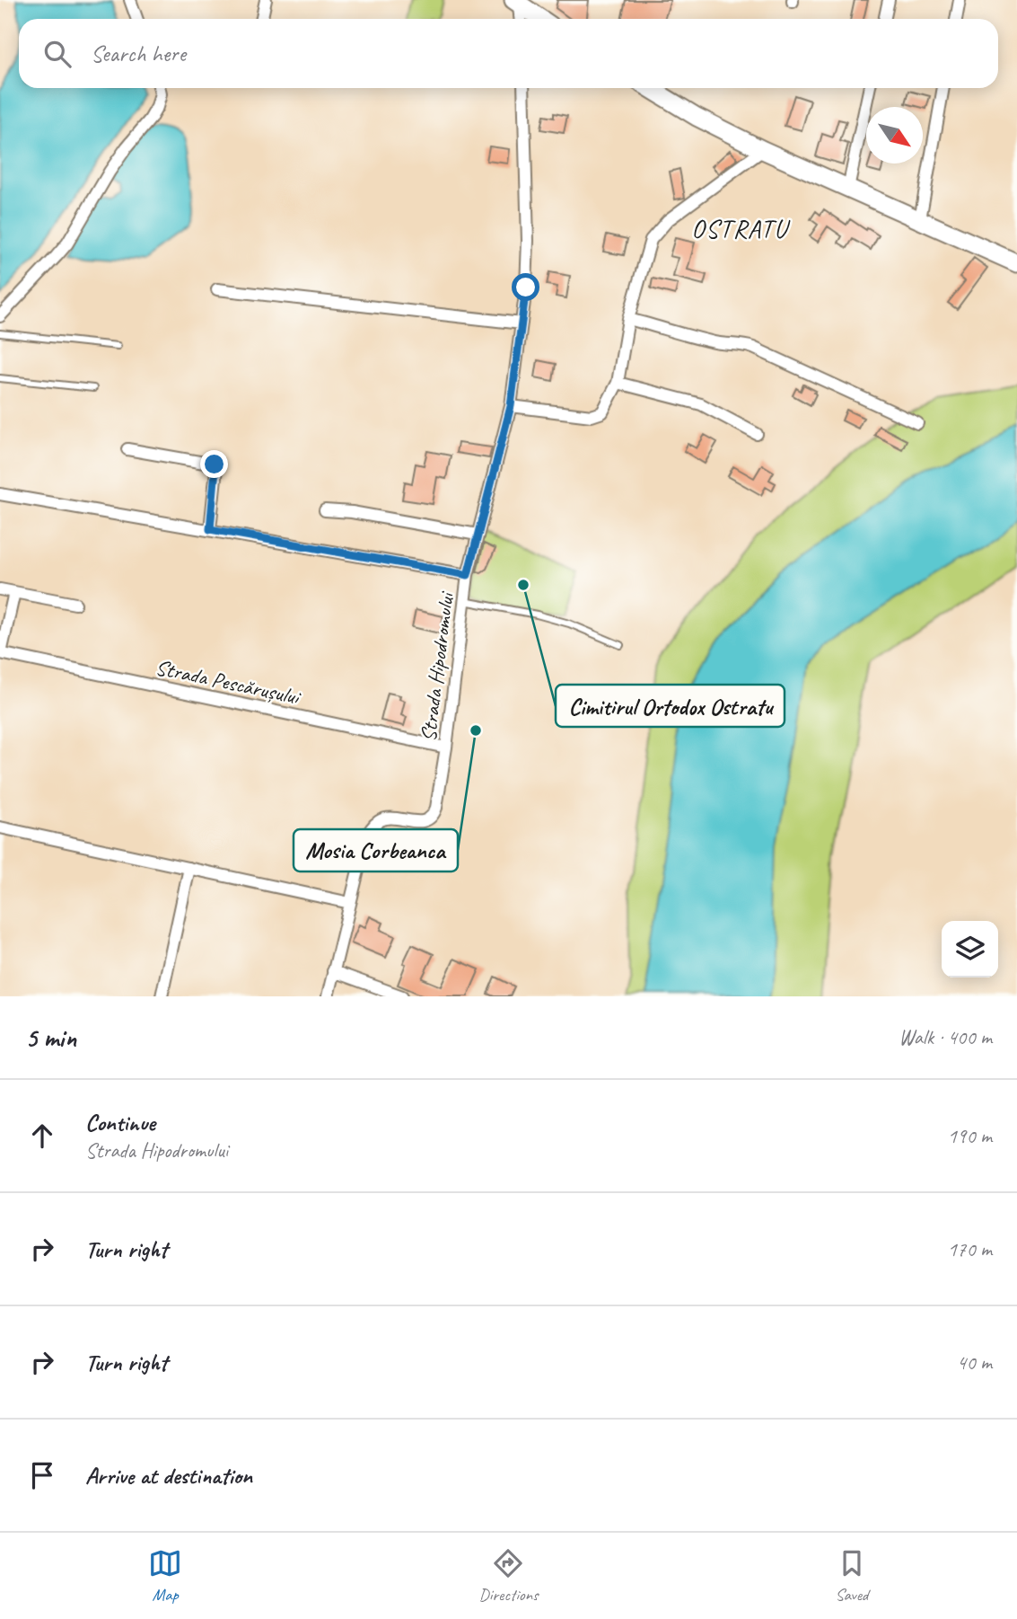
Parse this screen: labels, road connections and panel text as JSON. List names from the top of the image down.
{
  "streets": {
    "street": ["Strada Hipodromului", "Strada Pescărușului"]
  },
  "crossings": [
    ["Strada Hipodromului", "Strada Pescărușului"]
  ],
  "districts": ["OSTRATU"],
  "places": ["Cimitirul Ortodox Ostratu", "Mosia Corbeanca"],
  "north": "bottom right",
  "page": {
    "search": "Search here",
    "heading": ["5 min", "Walk · 400 m"],
    "list": [
      ["Continue", "Strada Hipodromului", "190 m"],
      ["Turn right", "170 m"],
      ["Turn right", "40 m"],
      "Arrive at destination"
    ],
    "nav": ["Map", "Directions", "Saved"]
  }
}
